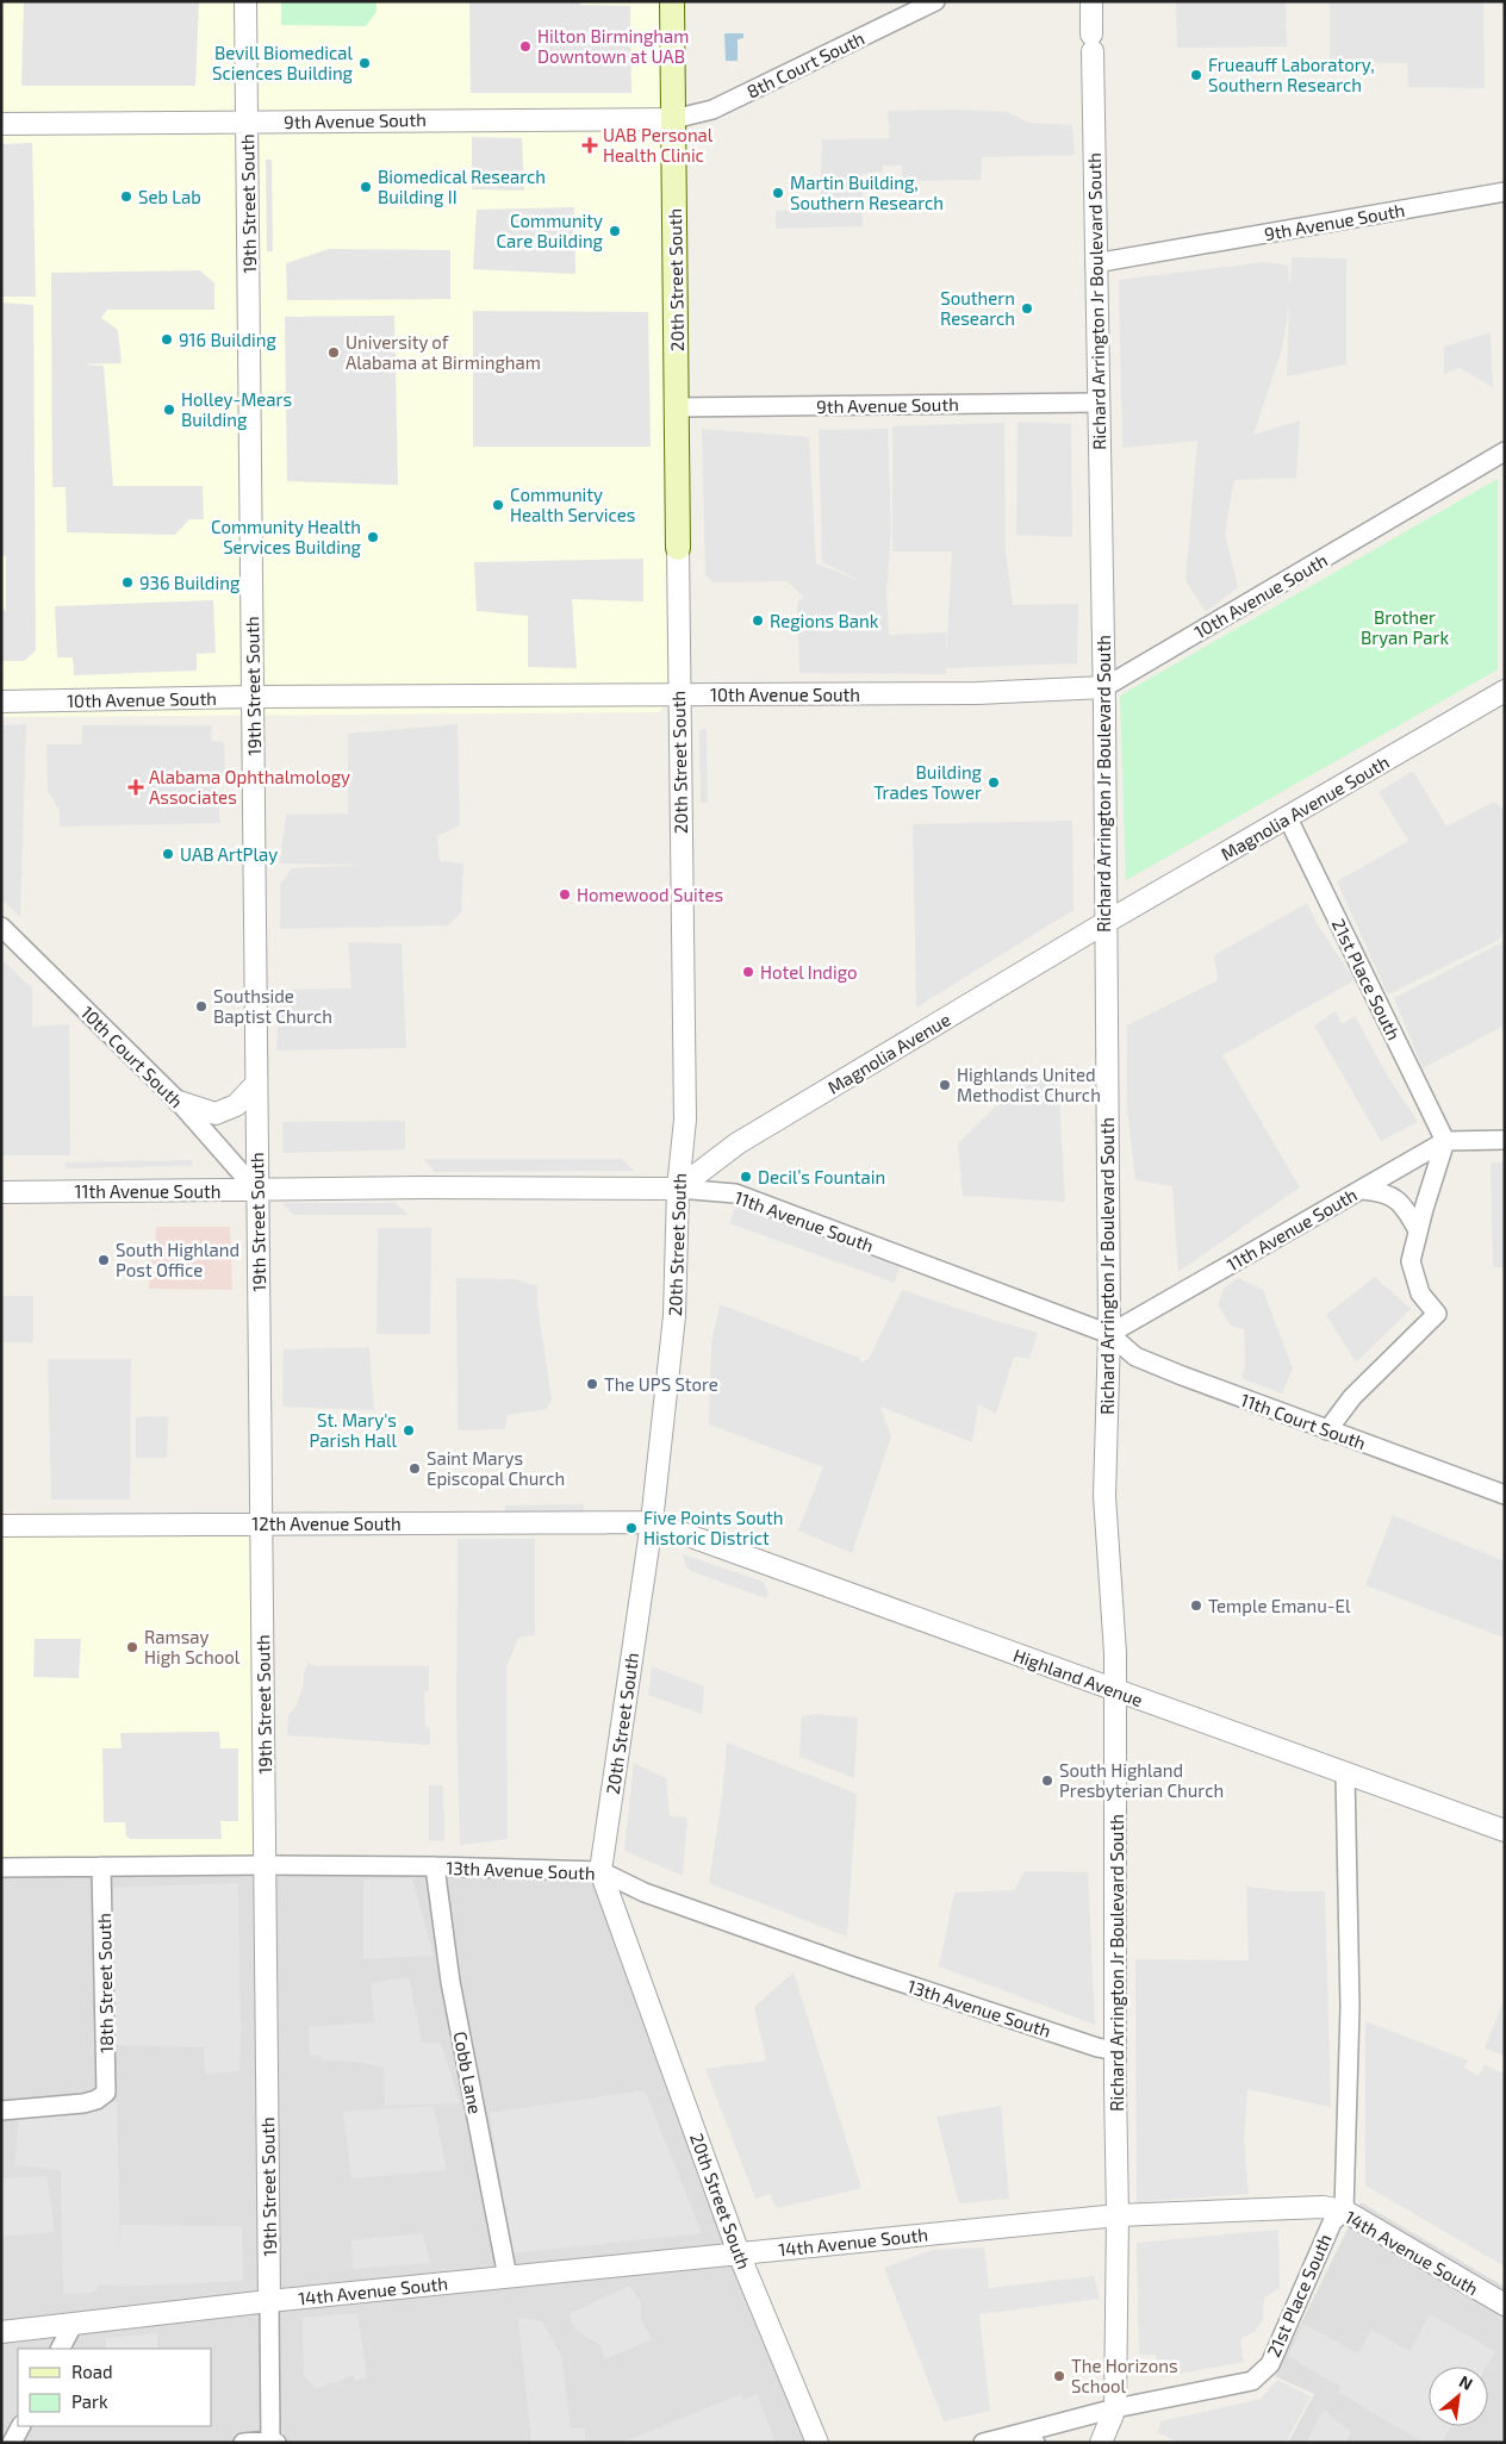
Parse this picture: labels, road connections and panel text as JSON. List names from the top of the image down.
{
  "streets": {
    "main road": ["20th Street South"],
    "street": [
      "8th Court South",
      "9th Avenue South",
      "19th Street South",
      "Richard Arrington Jr Boulevard South",
      "10th Avenue South",
      "Magnolia Avenue South",
      "21st Place South",
      "Magnolia Avenue",
      "10th Court South",
      "11th Avenue South",
      "11th Court South",
      "12th Avenue South",
      "Highland Avenue",
      "13th Avenue South",
      "18th Street South",
      "Cobb Lane",
      "14th Avenue South"
    ]
  },
  "crossings": [
    ["8th Court South", "9th Avenue South"],
    ["8th Court South", "20th Street South"],
    ["9th Avenue South", "19th Street South"],
    ["9th Avenue South", "20th Street South"],
    ["9th Avenue South", "Richard Arrington Jr Boulevard South"],
    ["19th Street South", "10th Avenue South"],
    ["19th Street South", "10th Court South"],
    ["19th Street South", "11th Avenue South"],
    ["19th Street South", "12th Avenue South"],
    ["19th Street South", "13th Avenue South"],
    ["19th Street South", "14th Avenue South"],
    ["20th Street South", "10th Avenue South"],
    ["20th Street South", "Magnolia Avenue"],
    ["20th Street South", "11th Avenue South"],
    ["20th Street South", "12th Avenue South"],
    ["20th Street South", "Highland Avenue"],
    ["20th Street South", "13th Avenue South"],
    ["20th Street South", "14th Avenue South"],
    ["Richard Arrington Jr Boulevard South", "10th Avenue South"],
    ["Richard Arrington Jr Boulevard South", "Magnolia Avenue South"],
    ["Richard Arrington Jr Boulevard South", "21st Place South"],
    ["Richard Arrington Jr Boulevard South", "Magnolia Avenue"],
    ["Richard Arrington Jr Boulevard South", "11th Avenue South"],
    ["Richard Arrington Jr Boulevard South", "11th Court South"],
    ["Richard Arrington Jr Boulevard South", "Highland Avenue"],
    ["Richard Arrington Jr Boulevard South", "13th Avenue South"],
    ["Richard Arrington Jr Boulevard South", "14th Avenue South"],
    ["Magnolia Avenue South", "21st Place South"],
    ["Magnolia Avenue South", "Magnolia Avenue"],
    ["21st Place South", "11th Avenue South"],
    ["21st Place South", "14th Avenue South"],
    ["Magnolia Avenue", "11th Avenue South"],
    ["10th Court South", "11th Avenue South"],
    ["11th Avenue South", "11th Court South"],
    ["12th Avenue South", "Highland Avenue"],
    ["13th Avenue South", "18th Street South"],
    ["13th Avenue South", "Cobb Lane"],
    ["Cobb Lane", "14th Avenue South"]
  ],
  "parks": ["Brother Bryan Park"],
  "places": {
    "other": [
      "Hilton Birmingham Downtown at UAB",
      "Bevill Biomedical Sciences Building",
      "Frueauff Laboratory, Southern Research",
      "Biomedical Research Building II",
      "Martin Building, Southern Research",
      "Seb Lab",
      "Community Care Building",
      "Southern Research",
      "916 Building",
      "University of Alabama at Birmingham",
      "Holley-Mears Building",
      "Community Health Services",
      "Community Health Services Building",
      "936 Building",
      "Regions Bank",
      "Building Trades Tower",
      "UAB ArtPlay",
      "Homewood Suites",
      "Hotel Indigo",
      "Southside Baptist Church",
      "Highlands United Methodist Church",
      "Decil’s Fountain",
      "South Highland Post Office",
      "The UPS Store",
      "St. Mary's Parish Hall",
      "Saint Marys Episcopal Church",
      "Five Points South Historic District",
      "Temple Emanu-El",
      "Ramsay High School",
      "South Highland Presbyterian Church",
      "The Horizons School"
    ],
    "health": ["UAB Personal Health Clinic", "Alabama Ophthalmology Associates"]
  },
  "legend": ["Road", "Park"],
  "north": "top right"
}
